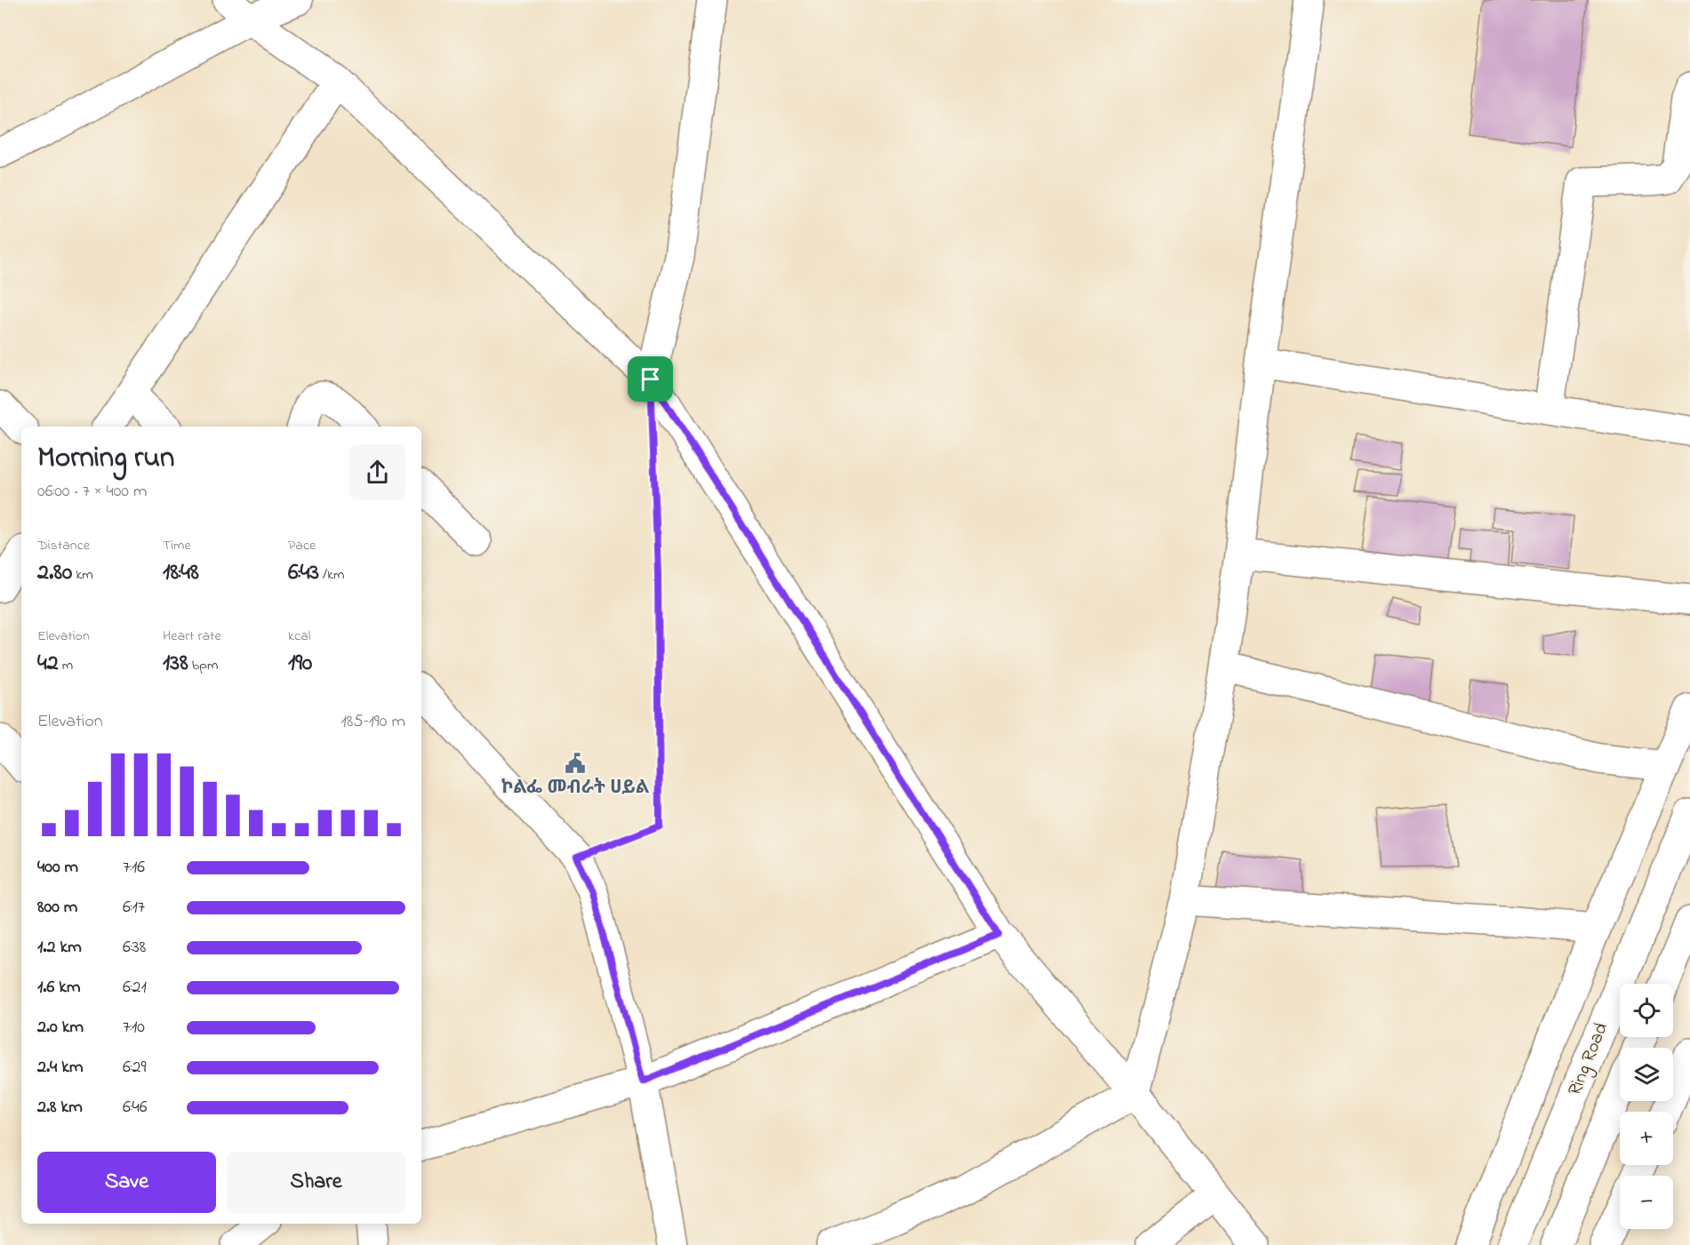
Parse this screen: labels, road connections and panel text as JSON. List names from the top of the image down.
{
  "streets": {
    "main road": ["Ring Road"]
  },
  "places": {
    "public building": ["ኮልፌ መብራት ሀይል"]
  },
  "page": {
    "heading": ["Morning run", "06:00 · 7 × 400 m"],
    "stats": [
      ["Distance", "2.80 km"],
      ["Time", "18:48"],
      ["Pace", "6:43 /km"],
      ["Elevation", "42 m"],
      ["Heart rate", "138 bpm"],
      ["kcal", "190"]
    ],
    "chart": ["Elevation", "185–190 m"],
    "list": [
      {
        "name": "400 m",
        "note": "7:16"
      },
      {
        "name": "800 m",
        "note": "6:17"
      },
      {
        "name": "1.2 km",
        "note": "6:38"
      },
      {
        "name": "1.6 km",
        "note": "6:21"
      },
      {
        "name": "2.0 km",
        "note": "7:10"
      },
      {
        "name": "2.4 km",
        "note": "6:29"
      },
      {
        "name": "2.8 km",
        "note": "6:46"
      }
    ],
    "map_buttons": ["+", "−"],
    "buttons": ["Save", "Share"]
  }
}
